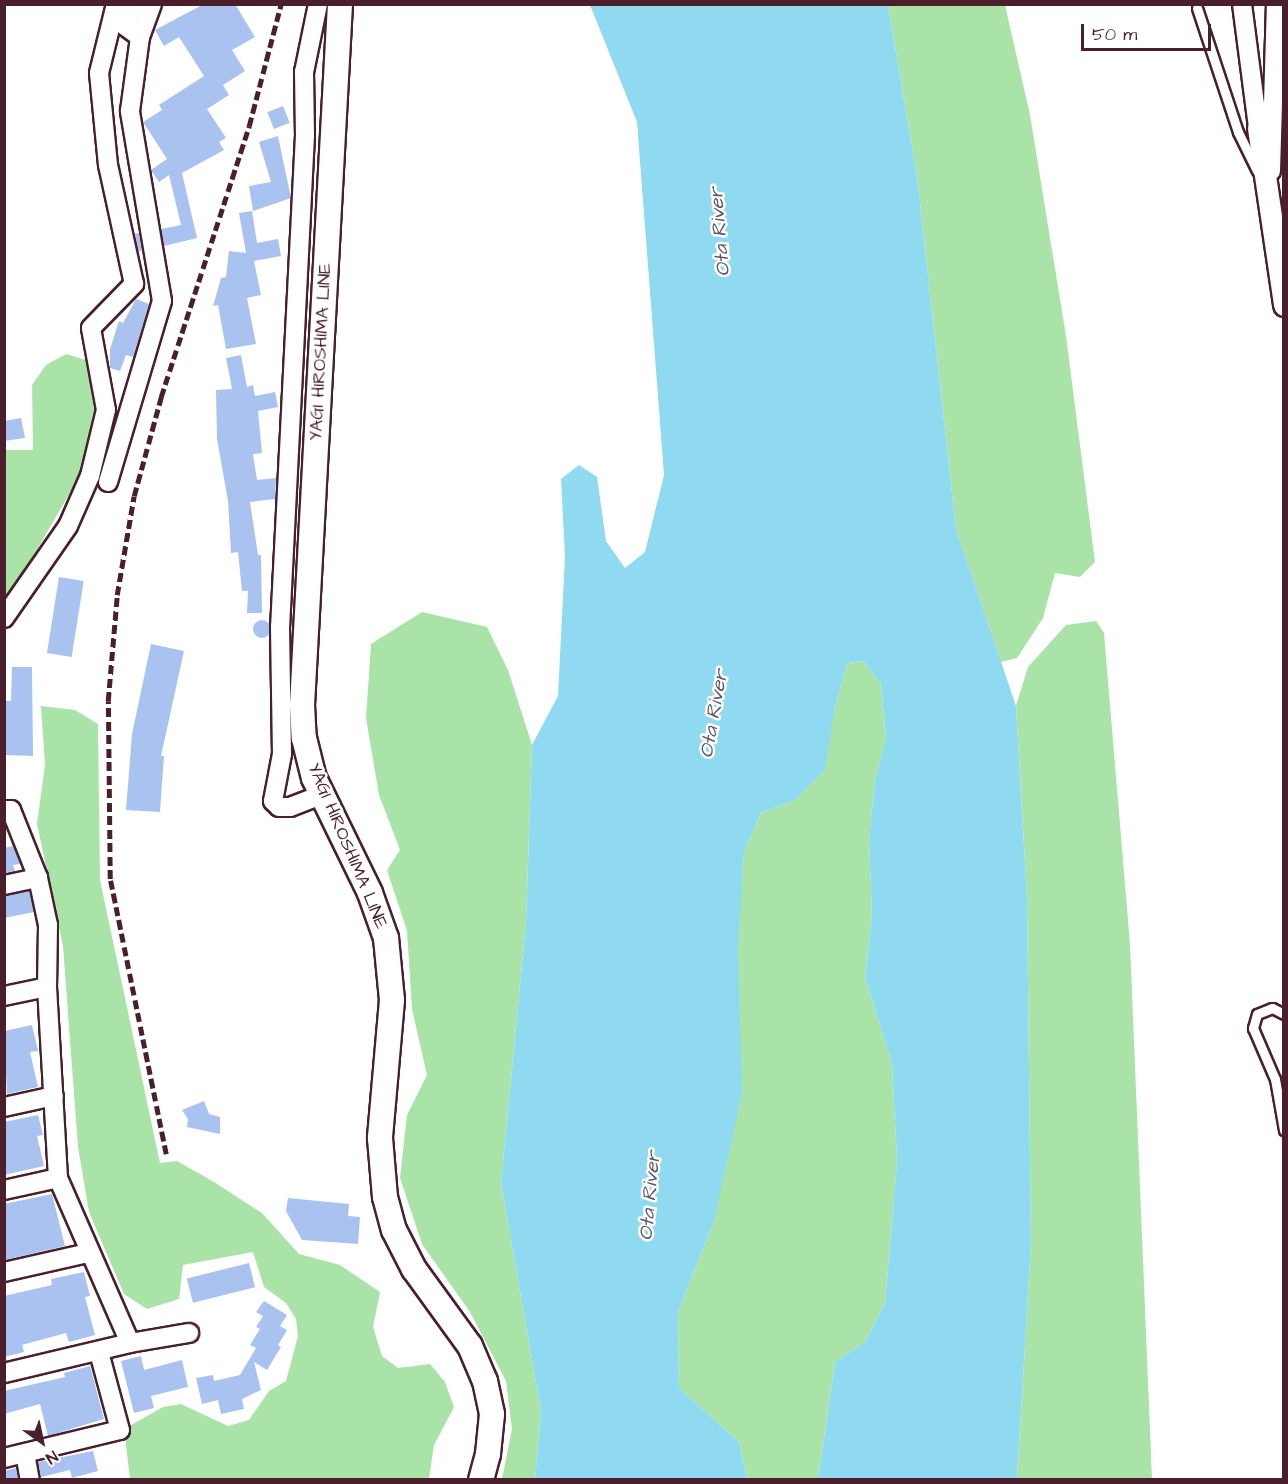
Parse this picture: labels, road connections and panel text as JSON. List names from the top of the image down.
{
  "streets": {
    "main road": ["YAGI HIROSHIMA LINE"]
  },
  "water": ["Ota River"],
  "scale_bar": "50 m",
  "north": "bottom right"
}
